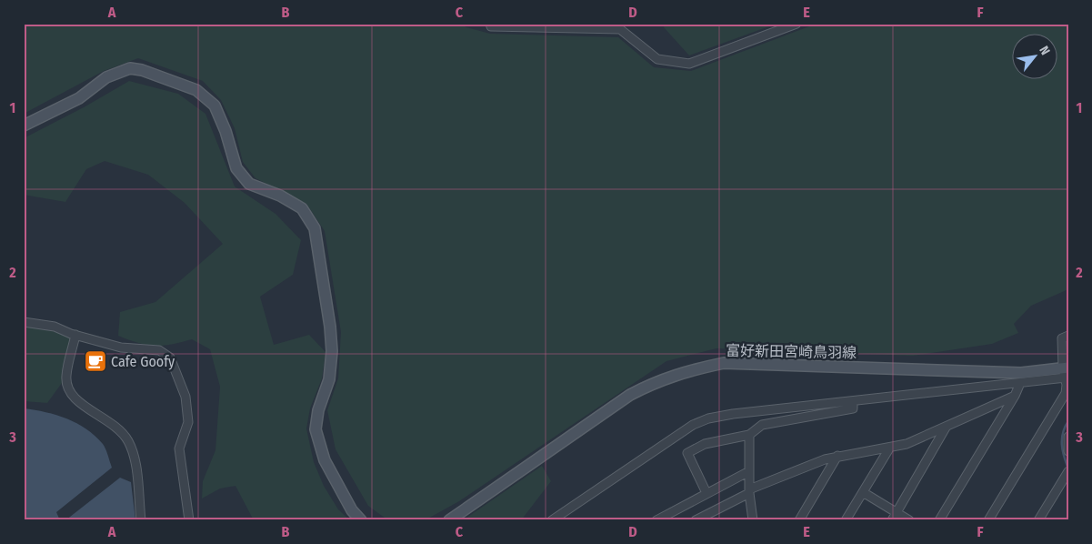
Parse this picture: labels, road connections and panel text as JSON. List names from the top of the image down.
{
  "streets": {
    "main road": ["富好新田宮崎鳥羽線"]
  },
  "places": {
    "cafe": ["Cafe Goofy"]
  },
  "north": "top right",
  "grid": {
    "columns": [
      "A",
      "B",
      "C",
      "D",
      "E",
      "F"
    ],
    "rows": ["1", "2", "3"]
  }
}
